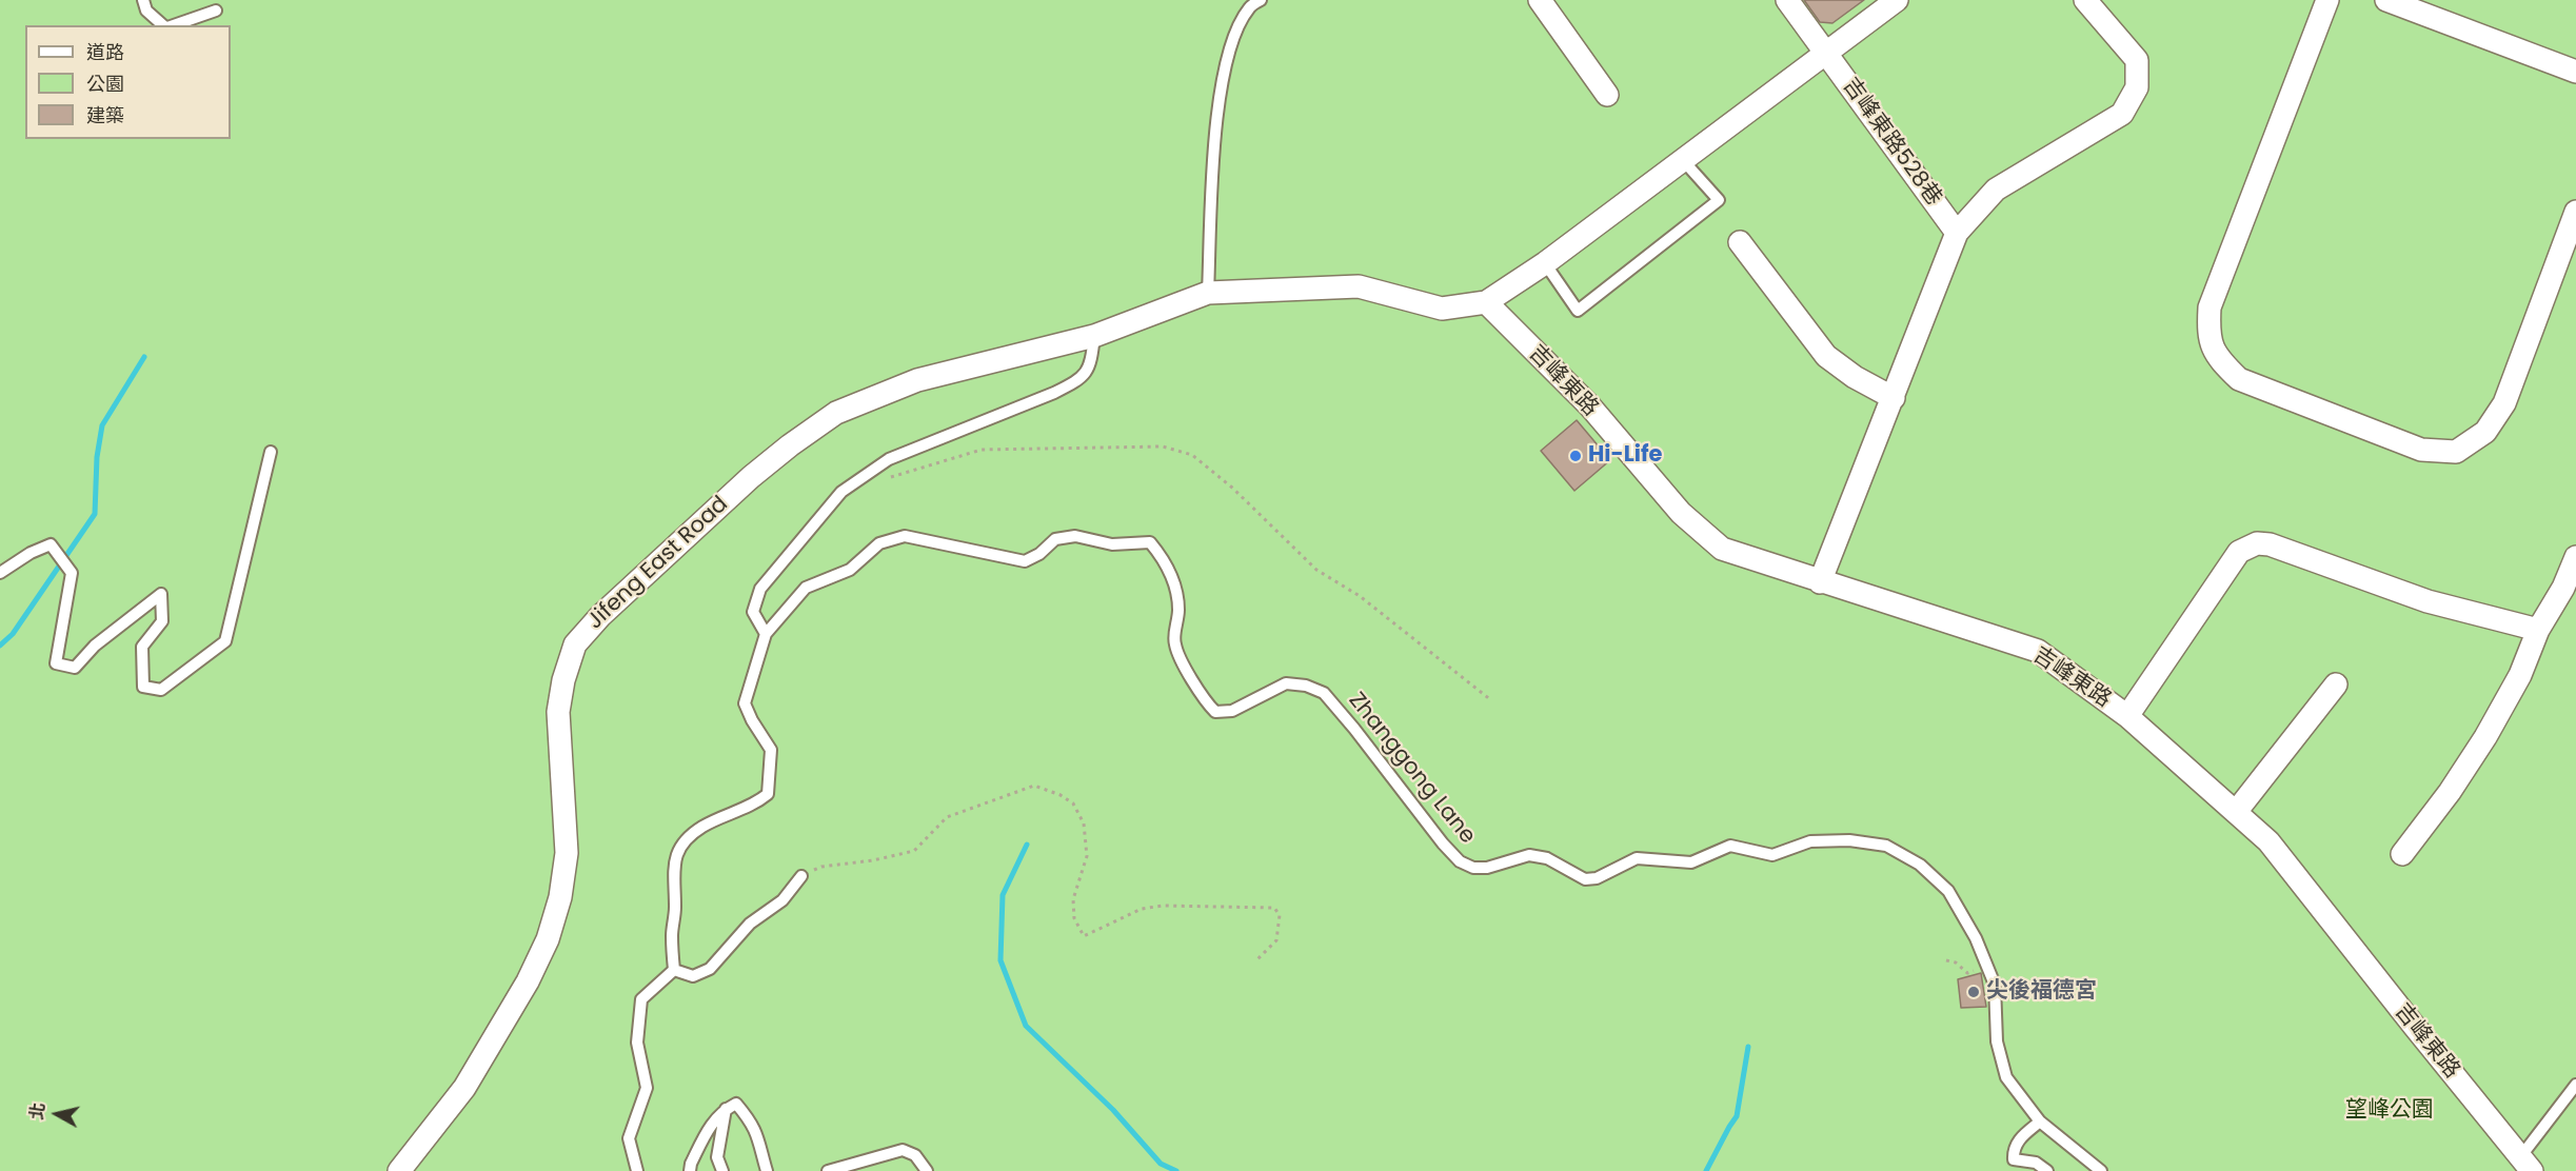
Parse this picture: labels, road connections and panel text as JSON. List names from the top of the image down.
{
  "streets": {
    "street": ["吉峰東路528巷", "吉峰東路", "Jifeng East Road"],
    "lane": ["Zhanggong Lane"]
  },
  "parks": ["望峰公園"],
  "places": ["Hi-Life", "尖後福德宮"],
  "legend": ["道路", "公園", "建築"],
  "north": "left"
}
